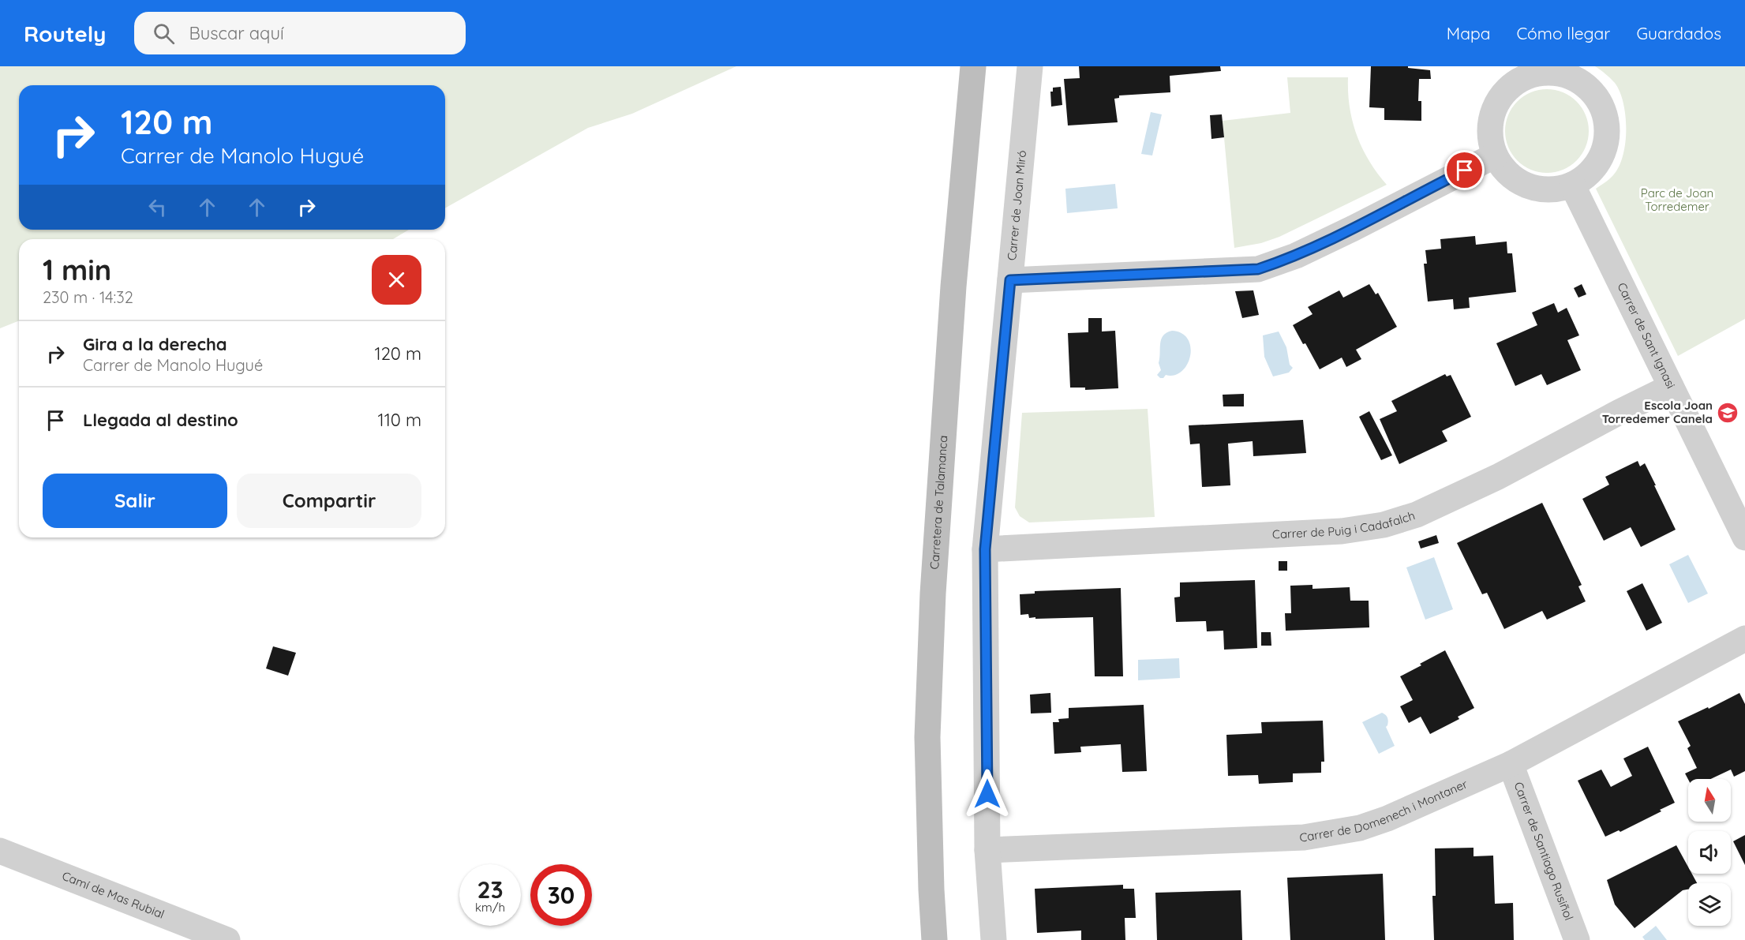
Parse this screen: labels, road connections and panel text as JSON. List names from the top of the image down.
{
  "streets": {
    "street": [
      "Carrer de Joan Miró",
      "Carrer de Sant Ignasi",
      "Carretera de Talamanca",
      "Carrer de Puig i Cadafalch",
      "Carrer de Domenech i Montaner",
      "Carrer de Santiago Rusiñol",
      "Camí de Mas Rubial"
    ]
  },
  "crossings": [
    ["Carrer de Joan Miró", "Carrer de Puig i Cadafalch"],
    ["Carrer de Joan Miró", "Carrer de Domenech i Montaner"],
    ["Carrer de Sant Ignasi", "Carrer de Puig i Cadafalch"],
    ["Carrer de Domenech i Montaner", "Carrer de Santiago Rusiñol"]
  ],
  "parks": ["Parc de Joan Torredemer"],
  "places": {
    "school or university": ["Escola Joan Torredemer Canela"]
  },
  "north": "top",
  "page": {
    "header": "Routely",
    "search": "Buscar aquí",
    "nav": ["Mapa", "Cómo llegar", "Guardados"],
    "turn": ["120 m", "Carrer de Manolo Hugué"],
    "heading": ["1 min", "230 m · 14:32"],
    "list": [
      {
        "name": "Gira a la derecha",
        "note": "Carrer de Manolo Hugué",
        "value": "120 m"
      },
      {
        "name": "Llegada al destino",
        "value": "110 m"
      }
    ],
    "buttons": ["Salir", "Compartir"],
    "speed": "23 km/h",
    "limit": "30"
  }
}
